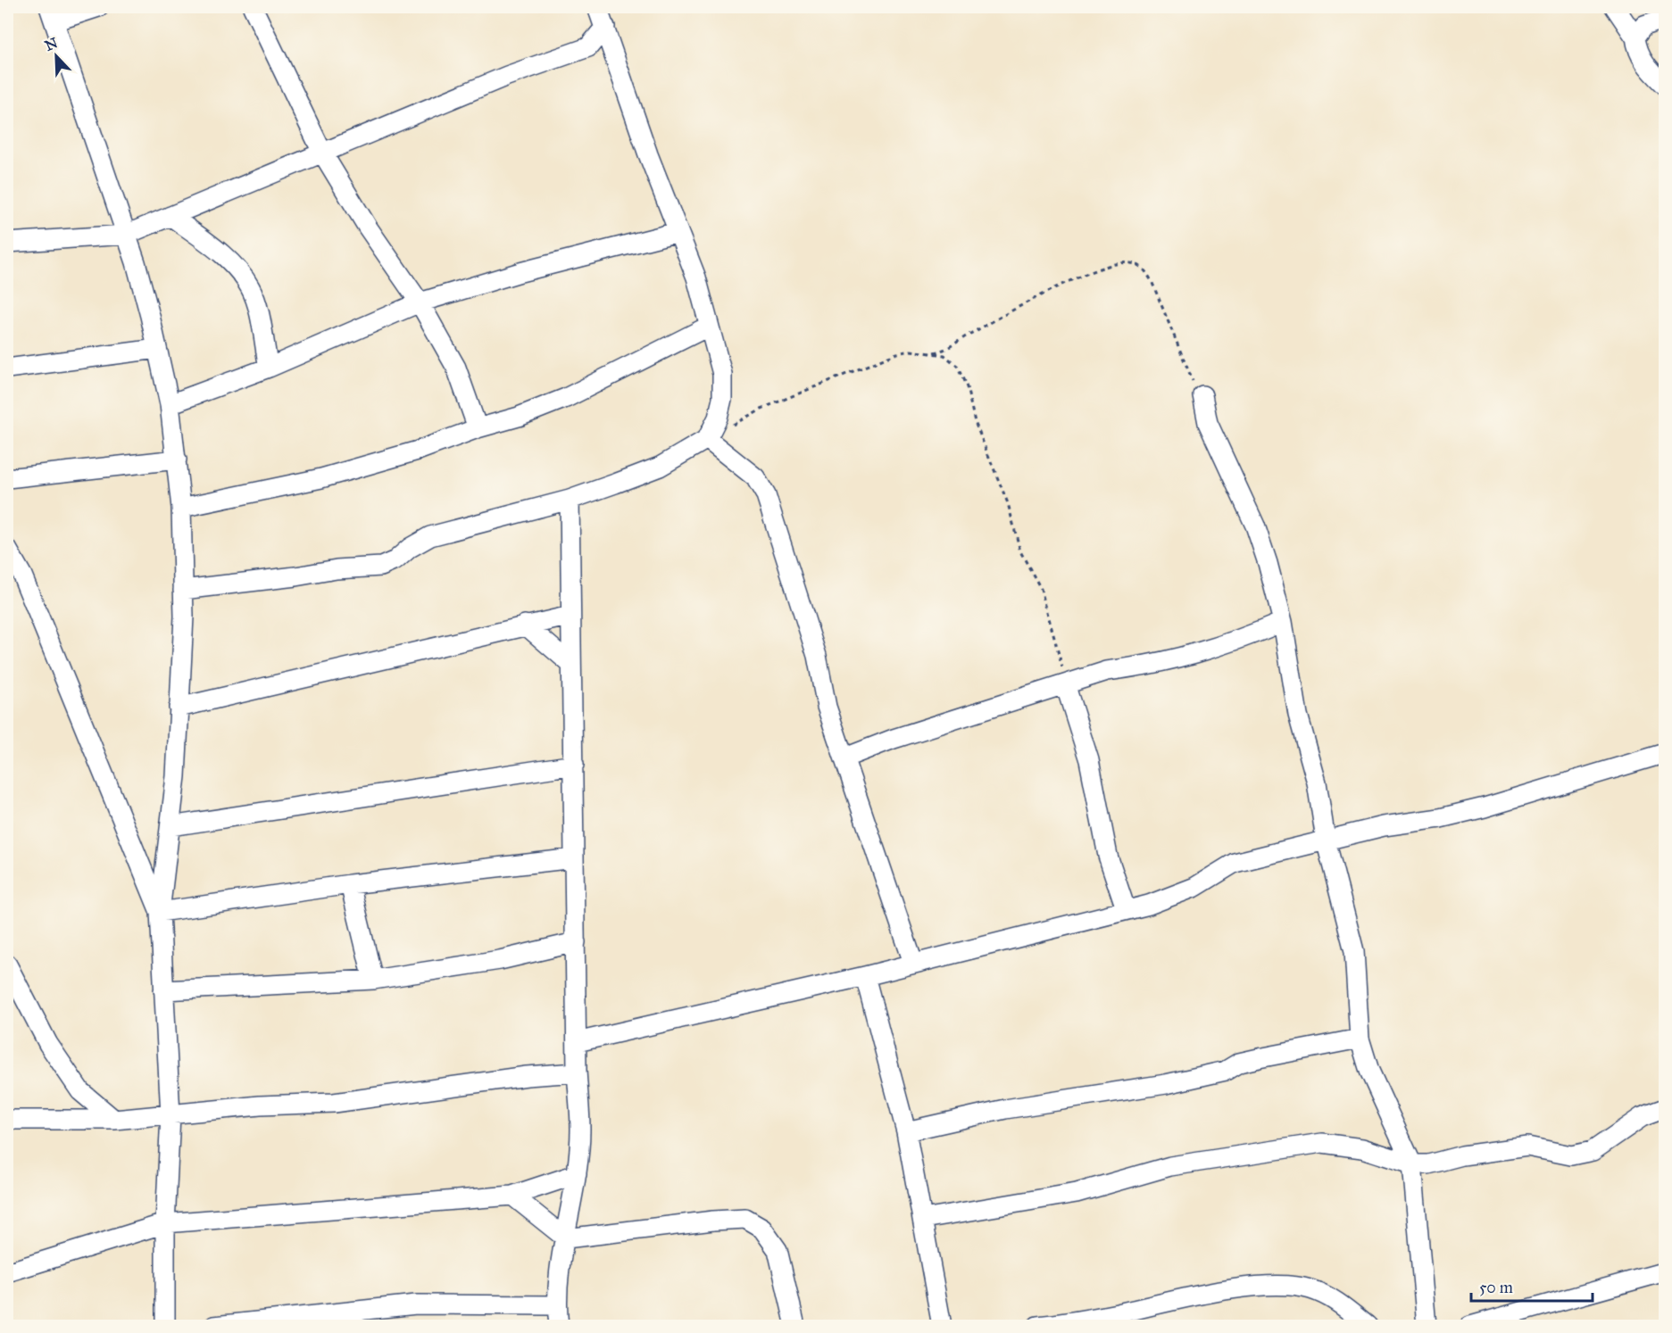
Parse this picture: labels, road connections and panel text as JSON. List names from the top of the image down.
{
  "scale_bar": "50 m",
  "north": "top left"
}
